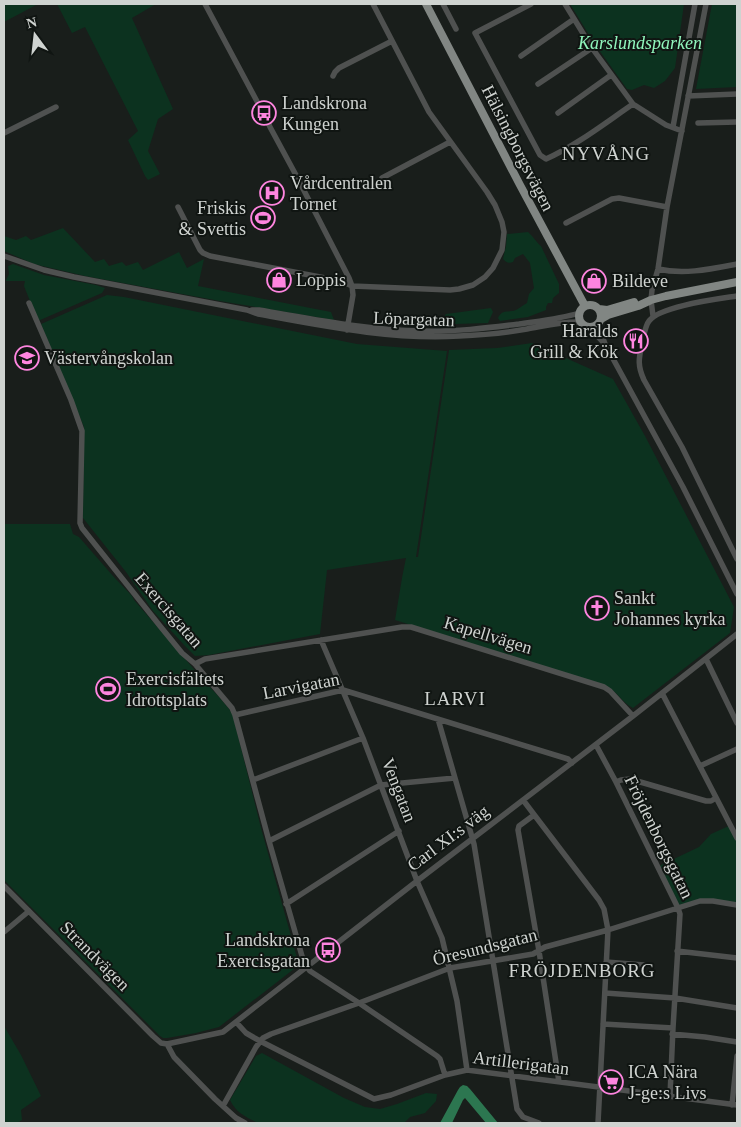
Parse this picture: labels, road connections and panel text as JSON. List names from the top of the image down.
{
  "streets": {
    "main road": ["Hälsingborgsvägen"],
    "street": [
      "Löpargatan",
      "Exercisgatan",
      "Kapellvägen",
      "Larvigatan",
      "Vengatan",
      "Fröjdenborgsgatan",
      "Carl XI:s väg",
      "Öresundsgatan",
      "Strandvägen",
      "Artillerigatan"
    ]
  },
  "crossings": [
    ["Hälsingborgsvägen", "Löpargatan"],
    ["Exercisgatan", "Kapellvägen"],
    ["Exercisgatan", "Larvigatan"],
    ["Exercisgatan", "Carl XI:s väg"],
    ["Kapellvägen", "Vengatan"],
    ["Kapellvägen", "Carl XI:s väg"],
    ["Larvigatan", "Vengatan"],
    ["Larvigatan", "Carl XI:s väg"],
    ["Vengatan", "Carl XI:s väg"],
    ["Vengatan", "Öresundsgatan"],
    ["Vengatan", "Artillerigatan"],
    ["Fröjdenborgsgatan", "Carl XI:s väg"],
    ["Fröjdenborgsgatan", "Öresundsgatan"],
    ["Fröjdenborgsgatan", "Artillerigatan"],
    ["Carl XI:s väg", "Strandvägen"],
    ["Carl XI:s väg", "Artillerigatan"],
    ["Öresundsgatan", "Artillerigatan"]
  ],
  "districts": ["NYVÅNG", "LARVI", "FRÖJDENBORG"],
  "parks": ["Karslundsparken"],
  "places": {
    "bus stop": ["Landskrona Kungen", "Landskrona Exercisgatan"],
    "hospital": ["Vårdcentralen Tornet"],
    "sports": ["Friskis & Svettis", "Exercisfältets Idrottsplats"],
    "shop": ["Loppis", "Bildeve"],
    "restaurant": ["Haralds Grill & Kök"],
    "school or university": ["Västervångskolan"],
    "church": ["Sankt Johannes kyrka"],
    "supermarket": ["ICA Nära J-ge:s Livs"]
  },
  "north": "top"
}
